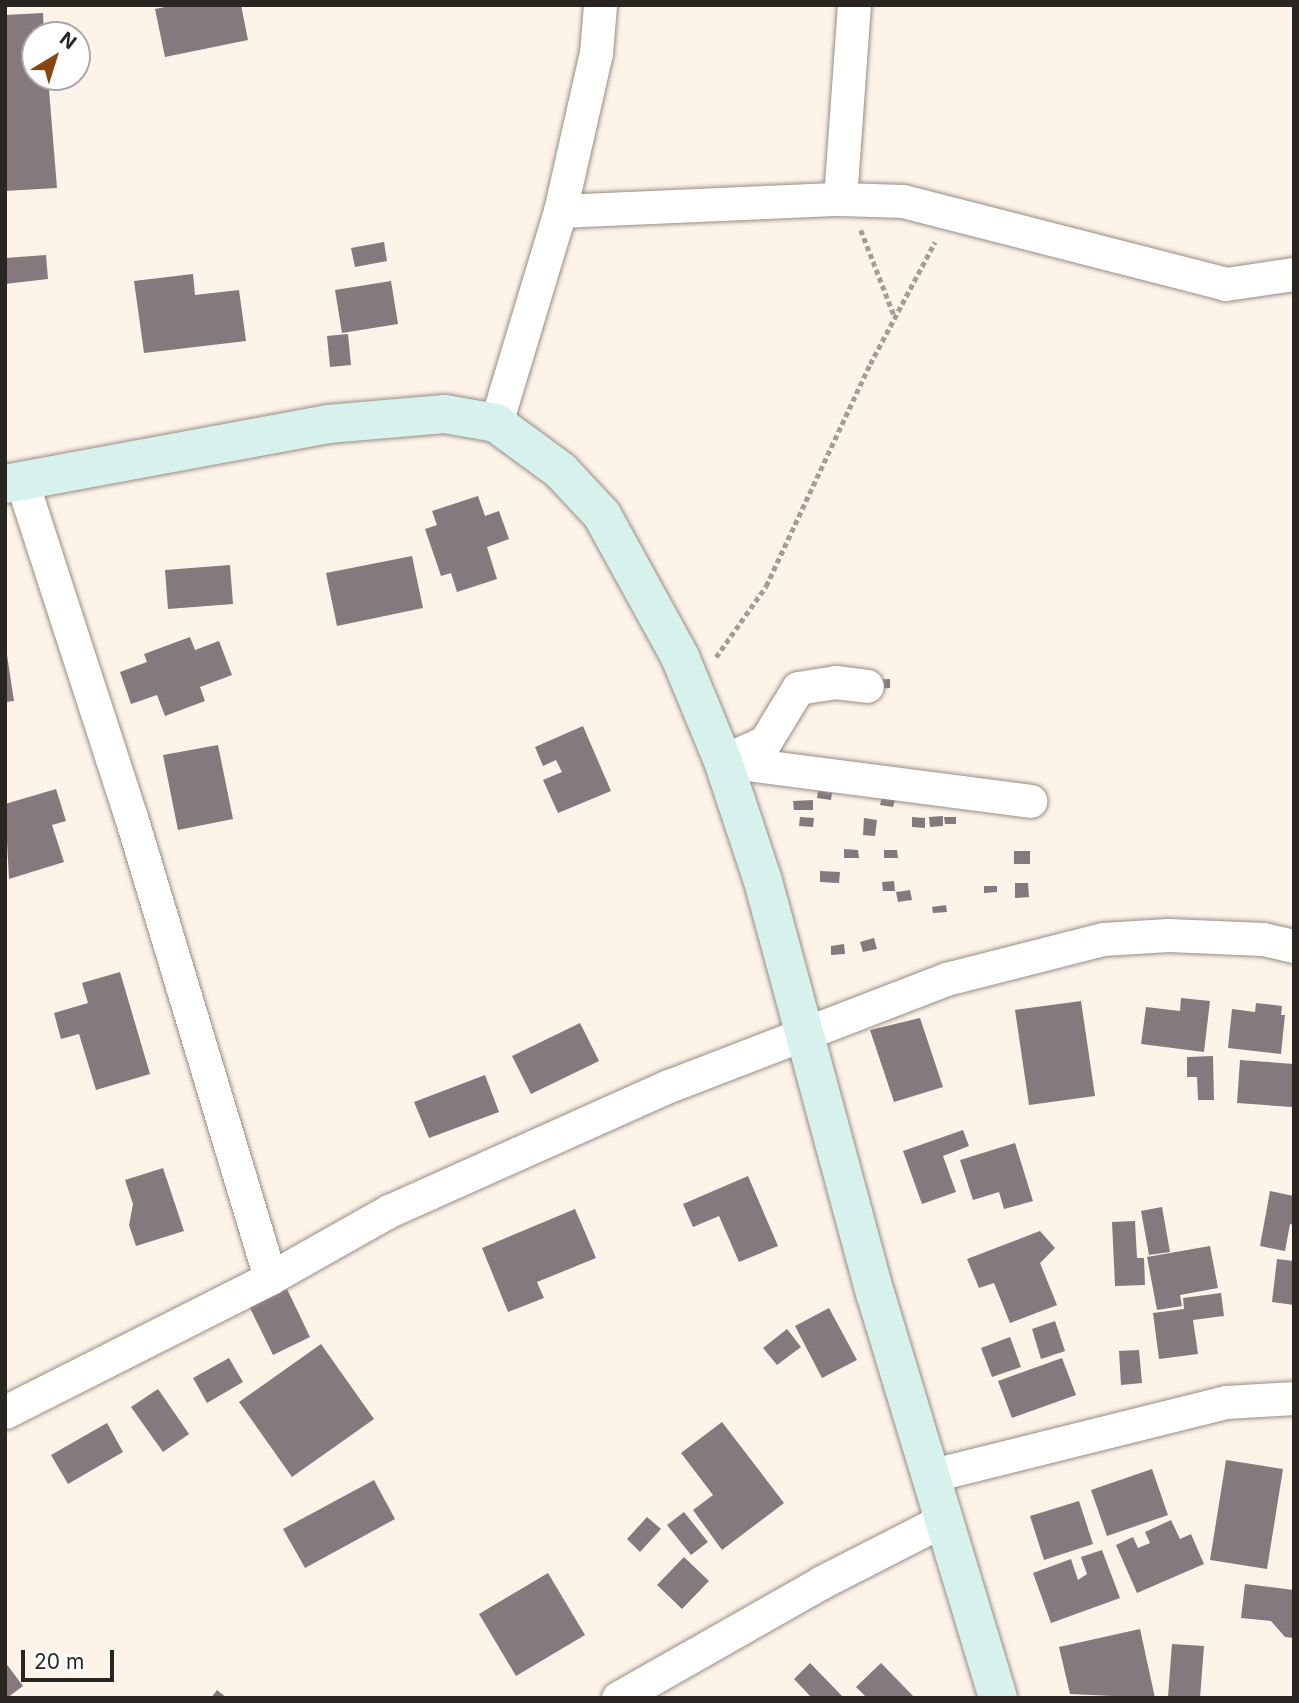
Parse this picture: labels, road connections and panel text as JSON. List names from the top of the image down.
{
  "scale_bar": "20 m",
  "north": "top right"
}
